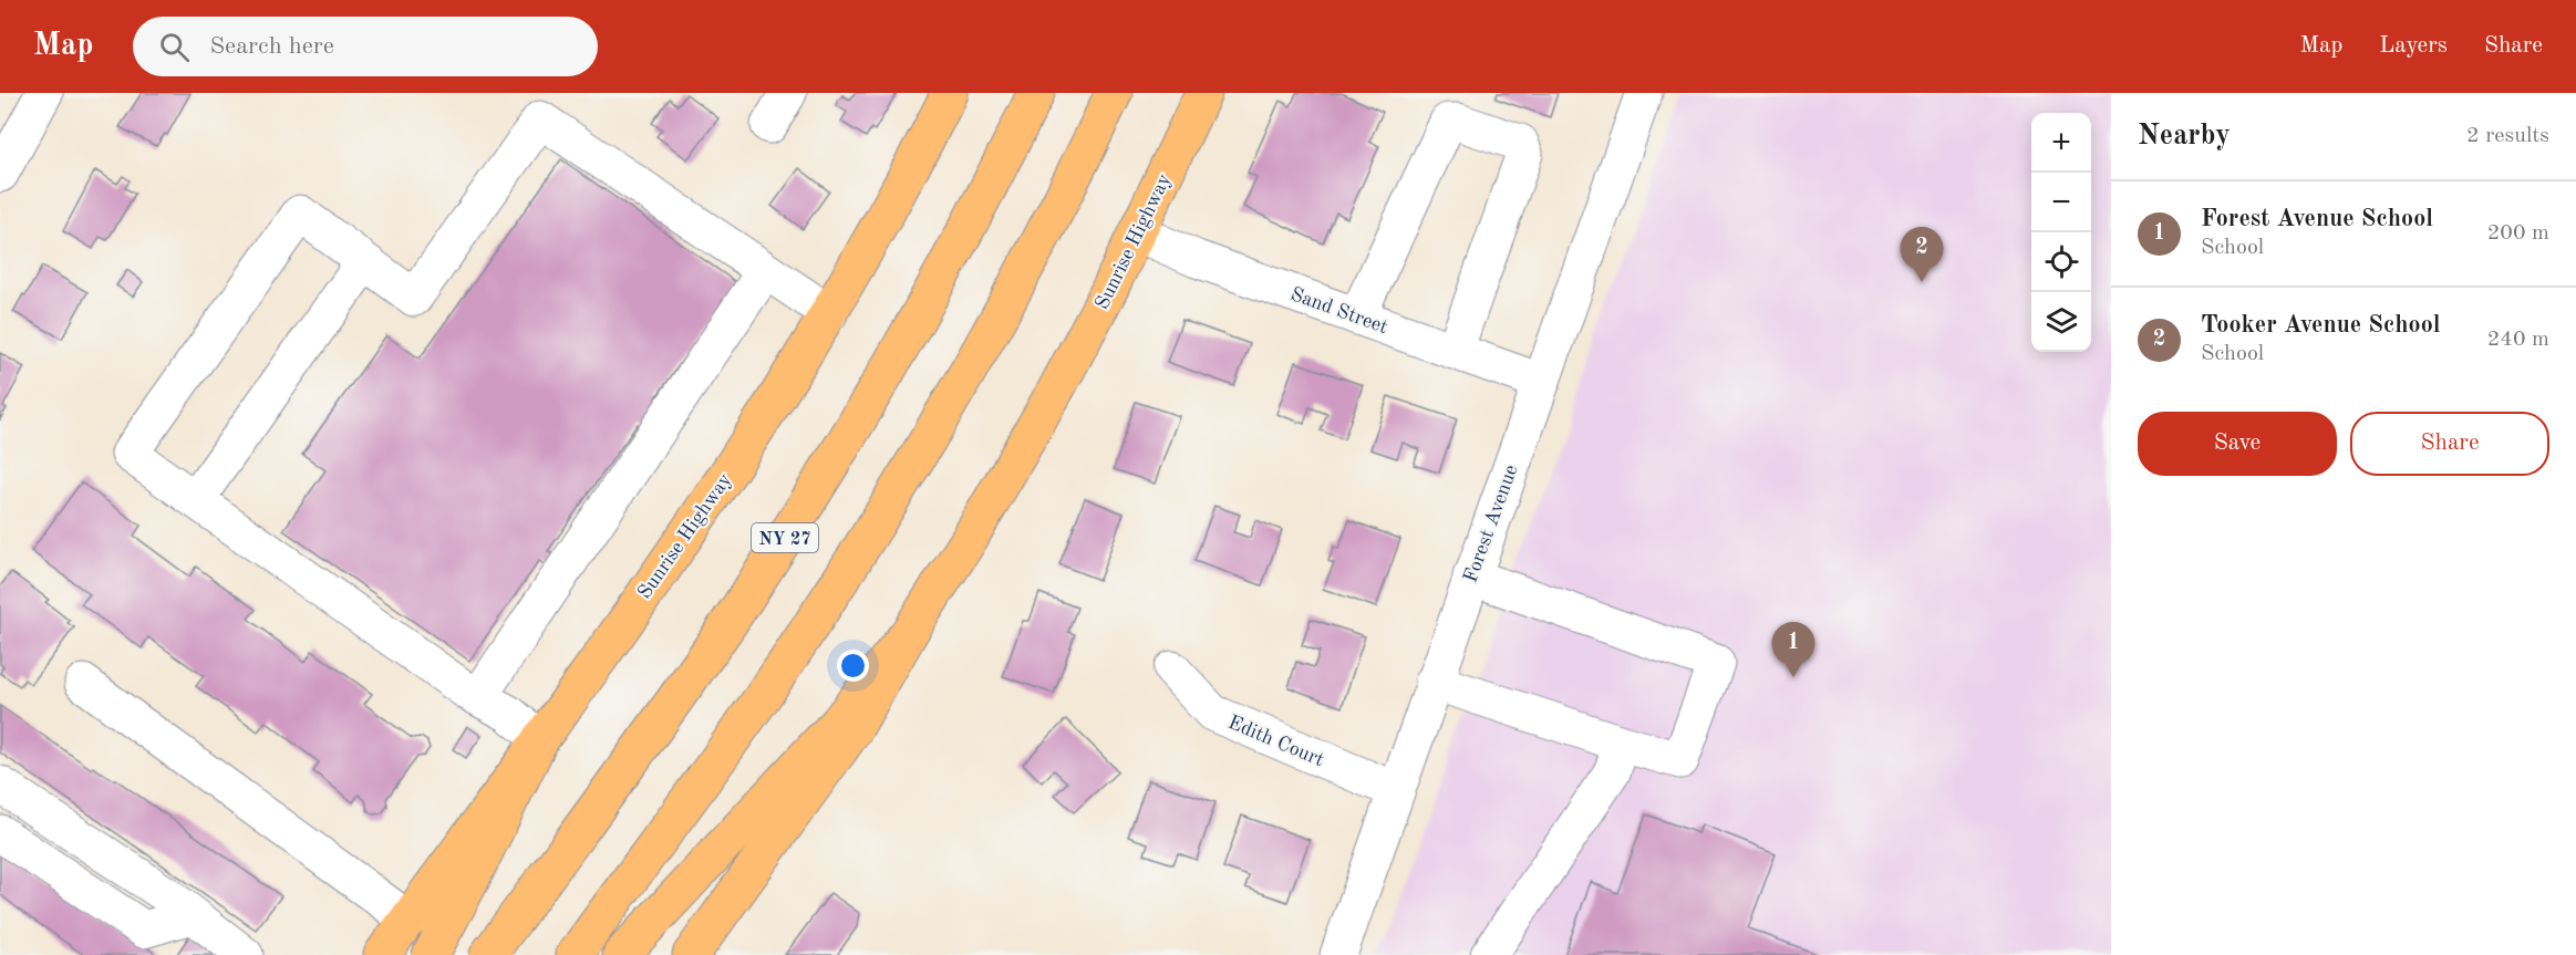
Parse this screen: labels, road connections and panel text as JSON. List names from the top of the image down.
{
  "streets": {
    "main road": ["Sunrise Highway", "NY 27"],
    "street": ["Sand Street", "Forest Avenue", "Edith Court"]
  },
  "crossings": [
    ["Sunrise Highway", "Sand Street"],
    ["Sand Street", "Forest Avenue"],
    ["Forest Avenue", "Edith Court"]
  ],
  "page": {
    "header": "Map",
    "search": "Search here",
    "nav": ["Map", "Layers", "Share"],
    "heading": ["Nearby", "2 results"],
    "map_buttons": ["+", "−"],
    "list": [
      {
        "mark": "1",
        "name": "Forest Avenue School",
        "note": "School",
        "value": "200 m"
      },
      {
        "mark": "2",
        "name": "Tooker Avenue School",
        "note": "School",
        "value": "240 m"
      }
    ],
    "pins": ["2", "1"],
    "buttons": ["Save", "Share"]
  }
}
